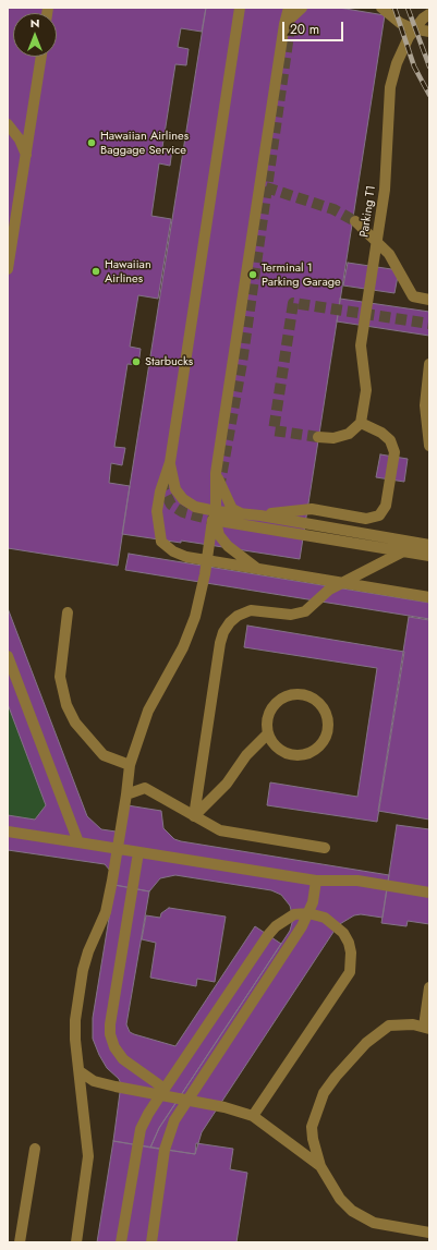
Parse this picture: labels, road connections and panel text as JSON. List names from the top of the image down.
{
  "streets": {
    "street": ["Parking T1"]
  },
  "places": [
    "Hawaiian Airlines Baggage Service",
    "Hawaiian Airlines",
    "Terminal 1 Parking Garage",
    "Starbucks"
  ],
  "scale_bar": "20 m",
  "north": "top"
}
